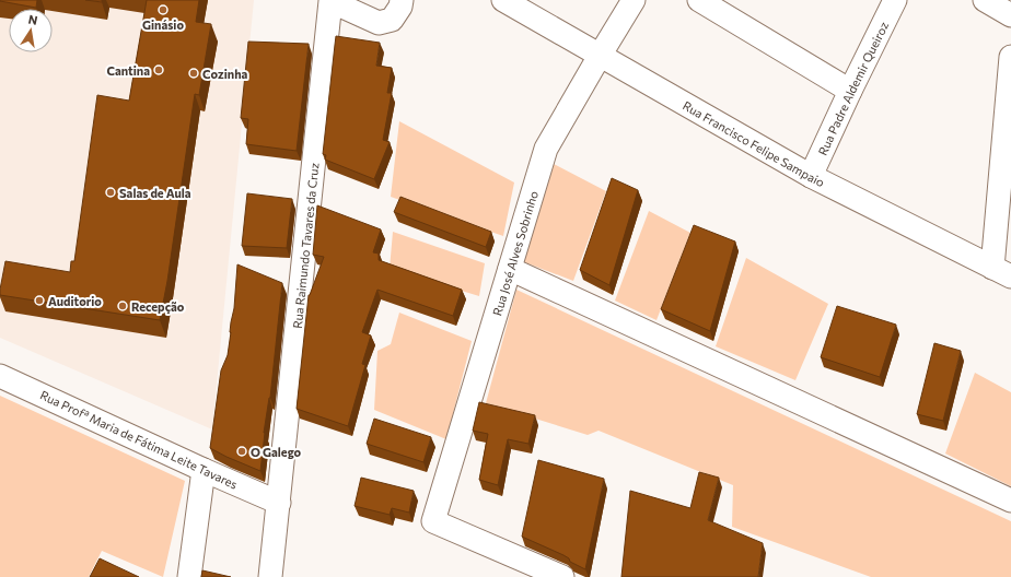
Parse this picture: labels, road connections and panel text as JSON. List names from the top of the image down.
{
  "streets": {
    "street": [
      "Rua Padre Aldemir Queiroz",
      "Rua Francisco Felipe Sampaio",
      "Rua Raimundo Tavares da Cruz",
      "Rua José Alves Sobrinho",
      "Rua Profª Maria de Fátima Leite Tavares"
    ]
  },
  "crossings": [
    ["Rua Padre Aldemir Queiroz", "Rua Francisco Felipe Sampaio"],
    ["Rua Francisco Felipe Sampaio", "Rua José Alves Sobrinho"],
    ["Rua Raimundo Tavares da Cruz", "Rua Profª Maria de Fátima Leite Tavares"]
  ],
  "places": [
    "Ginásio",
    "Cantina",
    "Cozinha",
    "Salas de Aula",
    "Auditorio",
    "Recepção",
    "O Galego"
  ],
  "north": "top"
}
